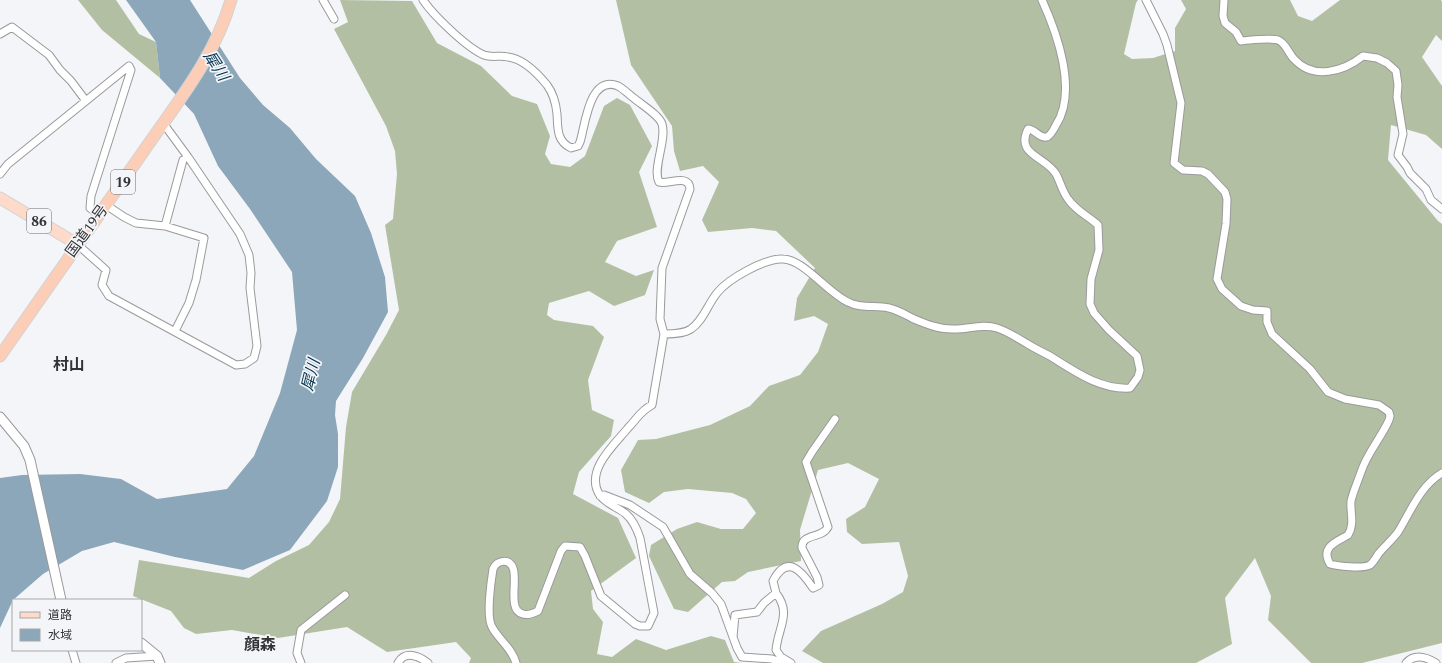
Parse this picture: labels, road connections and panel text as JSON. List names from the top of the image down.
{
  "streets": {
    "highway": ["19", "国道19号"],
    "main road": ["86"]
  },
  "crossings": [
    ["86", "国道19号"]
  ],
  "districts": ["村山", "顔森"],
  "water": ["犀川"],
  "legend": ["道路", "水域"]
}
